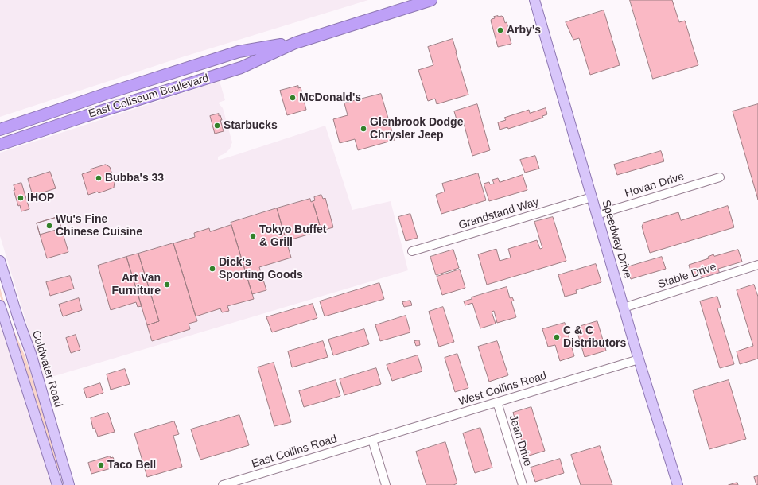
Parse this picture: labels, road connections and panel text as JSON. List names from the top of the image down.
{
  "streets": {
    "highway": ["East Coliseum Boulevard"],
    "main road": ["Speedway Drive", "Coldwater Road"],
    "street": [
      "Hovan Drive",
      "Grandstand Way",
      "Stable Drive",
      "West Collins Road",
      "Jean Drive",
      "East Collins Road"
    ]
  },
  "crossings": [
    ["Hovan Drive", "Speedway Drive"],
    ["Grandstand Way", "Speedway Drive"],
    ["Speedway Drive", "Stable Drive"],
    ["Speedway Drive", "West Collins Road"],
    ["West Collins Road", "Jean Drive"],
    ["West Collins Road", "East Collins Road"]
  ],
  "places": [
    "Arby's",
    "McDonald's",
    "Starbucks",
    "Glenbrook Dodge Chrysler Jeep",
    "Bubba's 33",
    "IHOP",
    "Wu's Fine Chinese Cuisine",
    "Tokyo Buffet & Grill",
    "Dick's Sporting Goods",
    "Art Van Furniture",
    "C & C Distributors",
    "Taco Bell"
  ]
}
